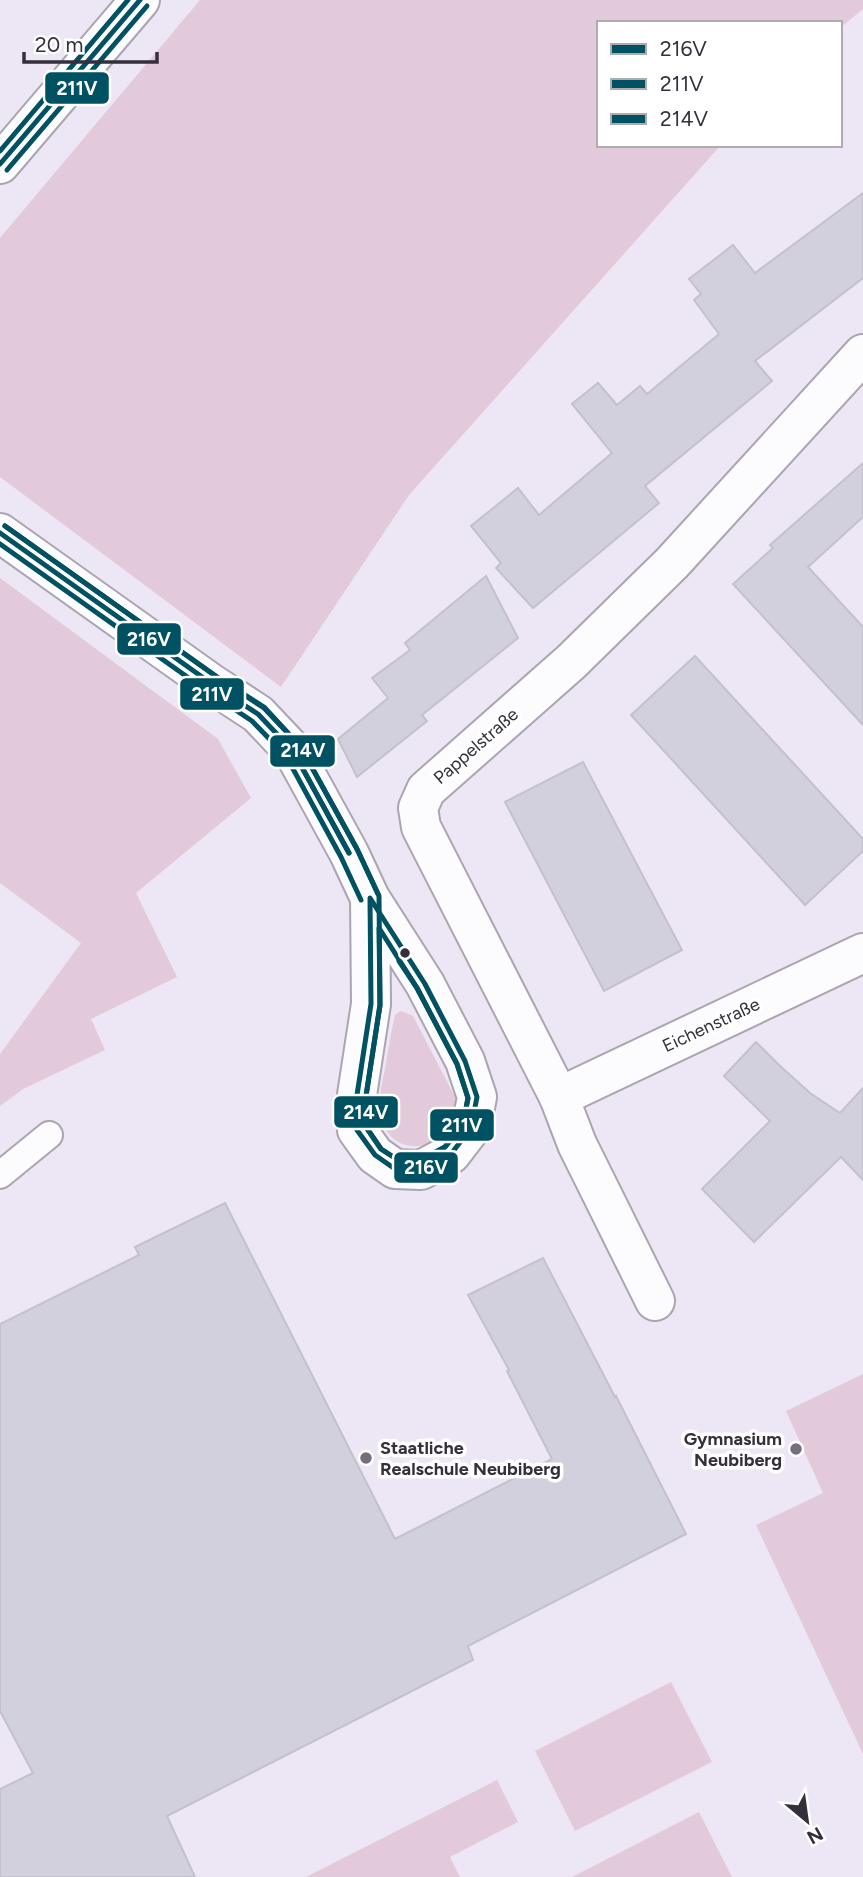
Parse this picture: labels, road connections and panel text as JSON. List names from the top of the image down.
{
  "streets": {
    "street": ["Pappelstraße", "Eichenstraße"]
  },
  "crossings": [
    ["Pappelstraße", "Eichenstraße"]
  ],
  "places": ["Gymnasium Neubiberg", "Staatliche Realschule Neubiberg"],
  "lines": ["transit line 216V", "transit line 214V", "transit line 211V"],
  "legend": ["216V", "211V", "214V"],
  "scale_bar": "20 m",
  "north": "bottom right"
}
